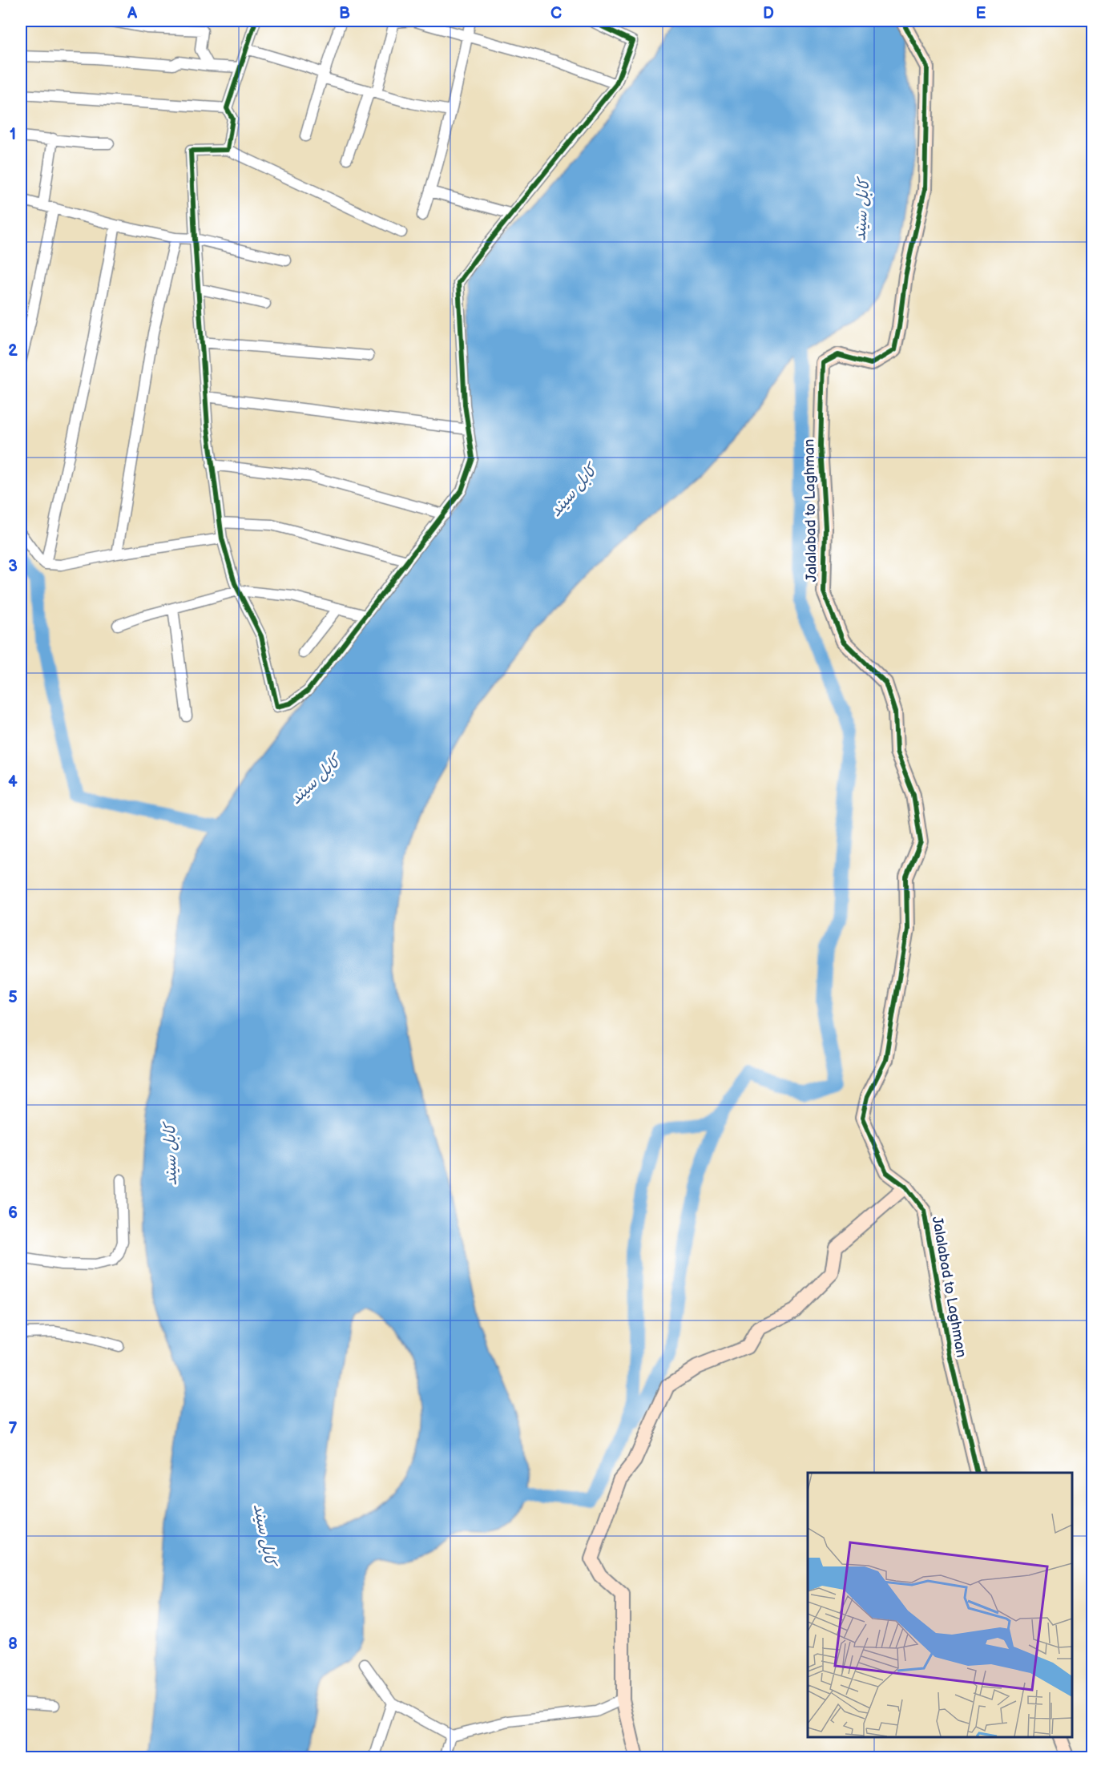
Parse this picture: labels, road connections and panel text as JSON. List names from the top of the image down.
{
  "streets": {
    "street": ["Jalalabad to Laghman"]
  },
  "water": ["کابل سيند"],
  "grid": {
    "columns": [
      "A",
      "B",
      "C",
      "D",
      "E"
    ],
    "rows": [
      "1",
      "2",
      "3",
      "4",
      "5",
      "6",
      "7",
      "8"
    ]
  }
}
